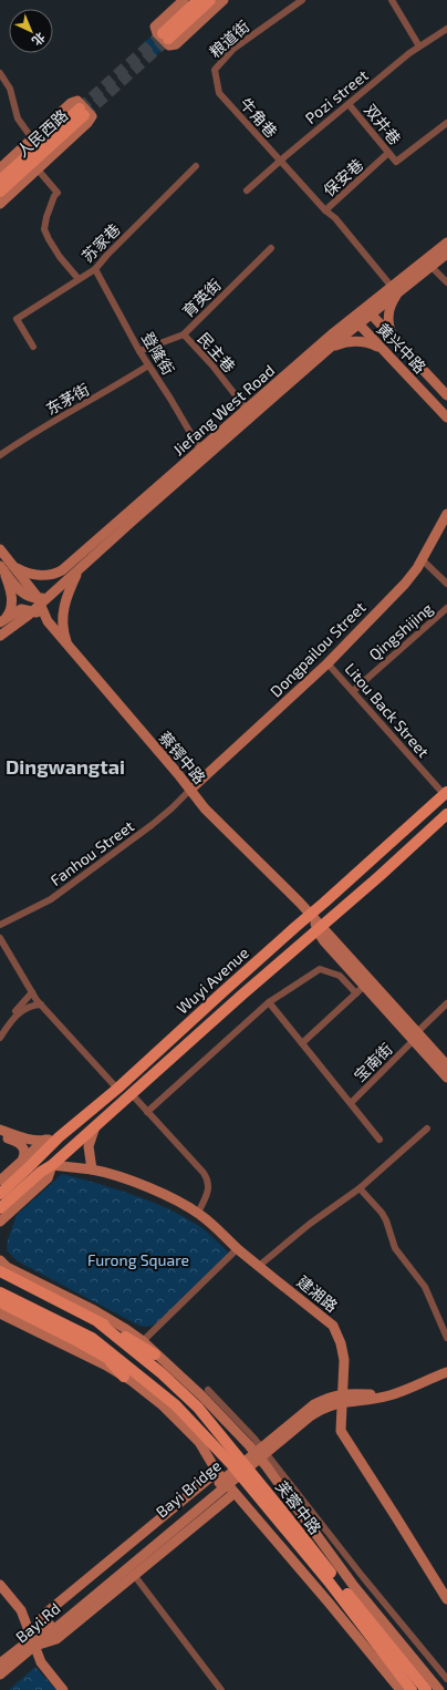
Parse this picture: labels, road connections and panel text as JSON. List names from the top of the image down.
{
  "streets": {
    "main road": ["人民西路", "Wuyi Avenue", "芙蓉中路"],
    "street": [
      "粮道街",
      "Pozi street",
      "牛角巷",
      "双井巷",
      "保安巷",
      "苏家巷",
      "育英街",
      "黄兴中路",
      "民主巷",
      "登隆街",
      "东茅街",
      "Jiefang West Road",
      "Qingshijing",
      "Dongpailou Street",
      "Litou Back Street",
      "蔡锷中路",
      "Fanhou Street",
      "宝南街",
      "建湘路",
      "Bayi Bridge",
      "Bayi.Rd"
    ]
  },
  "crossings": [
    ["粮道街", "牛角巷"],
    ["Pozi street", "牛角巷"],
    ["Pozi street", "双井巷"],
    ["Pozi street", "保安巷"],
    ["牛角巷", "保安巷"],
    ["双井巷", "保安巷"],
    ["苏家巷", "登隆街"],
    ["育英街", "民主巷"],
    ["育英街", "登隆街"],
    ["黄兴中路", "Jiefang West Road"],
    ["民主巷", "Jiefang West Road"],
    ["登隆街", "东茅街"],
    ["登隆街", "Jiefang West Road"],
    ["Jiefang West Road", "蔡锷中路"],
    ["Qingshijing", "Litou Back Street"],
    ["Dongpailou Street", "Litou Back Street"],
    ["Dongpailou Street", "蔡锷中路"],
    ["Dongpailou Street", "Fanhou Street"],
    ["Litou Back Street", "Wuyi Avenue"],
    ["蔡锷中路", "Fanhou Street"],
    ["蔡锷中路", "Wuyi Avenue"],
    ["蔡锷中路", "宝南街"],
    ["Wuyi Avenue", "建湘路"],
    ["建湘路", "Bayi Bridge"],
    ["Bayi Bridge", "Bayi.Rd"]
  ],
  "districts": ["Dingwangtai"],
  "parks": ["Furong Square"],
  "north": "bottom right"
}
